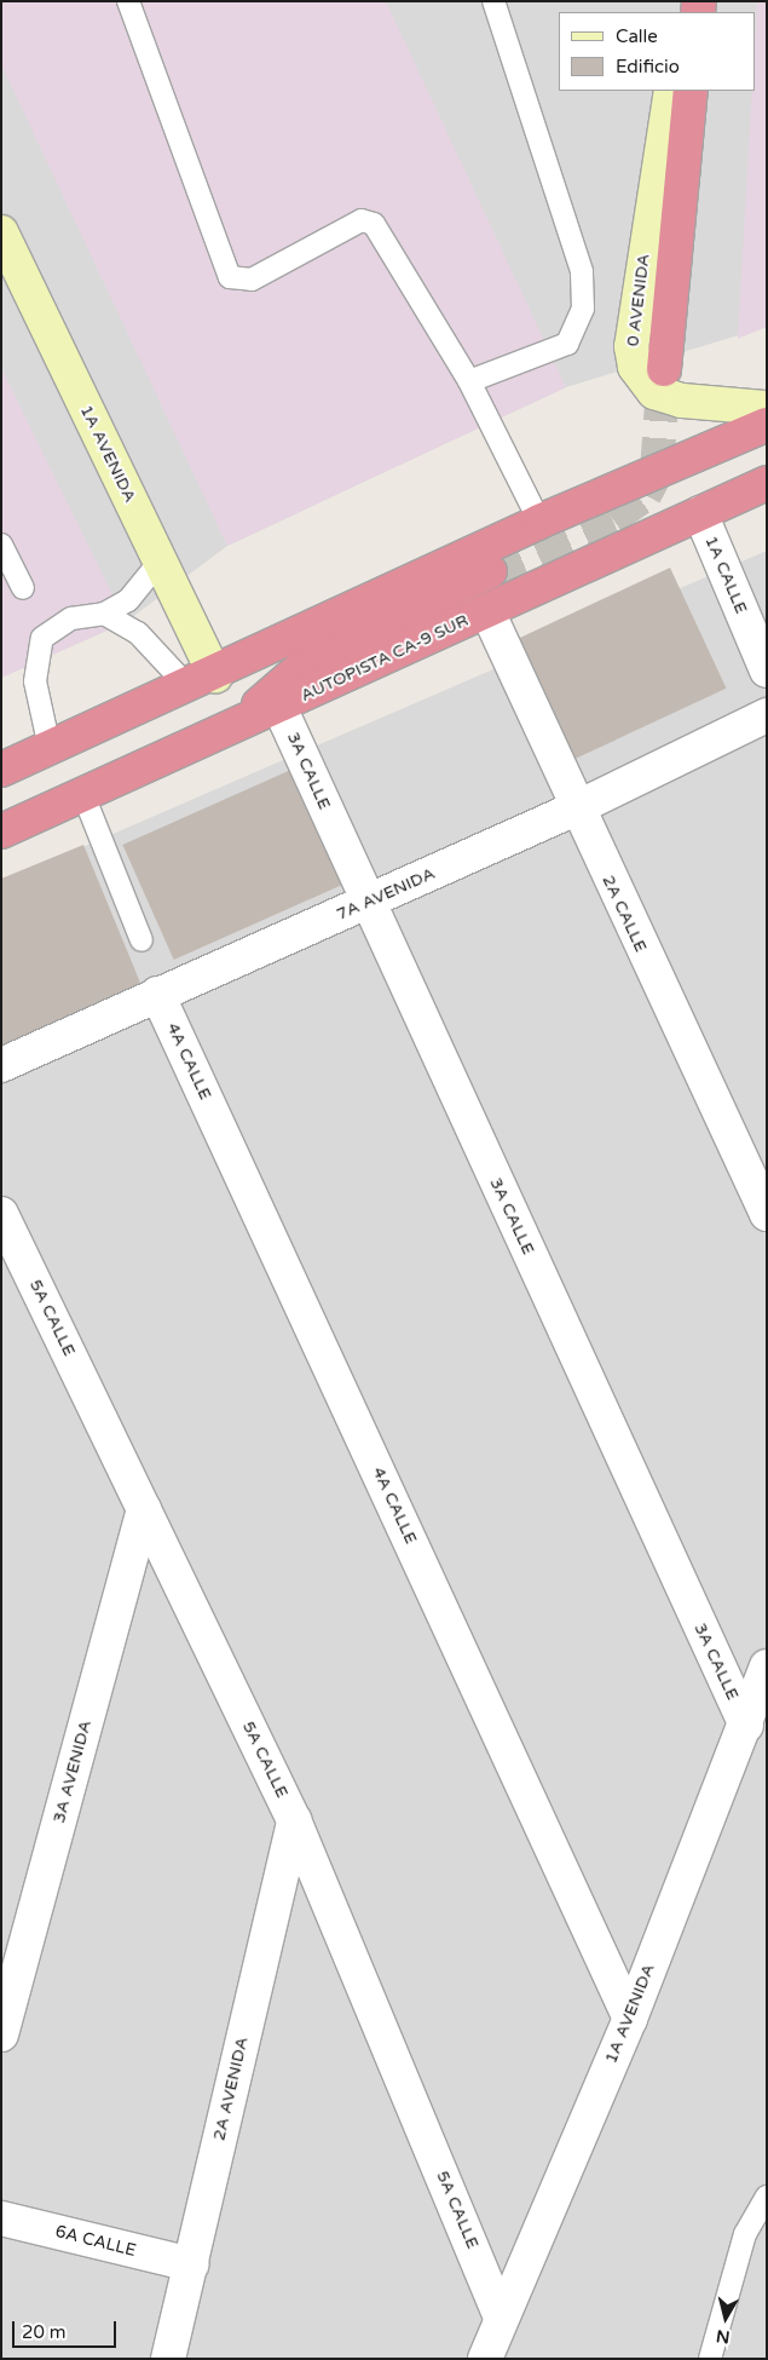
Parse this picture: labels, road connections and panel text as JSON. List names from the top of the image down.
{
  "streets": {
    "highway": ["AUTOPISTA CA-9 SUR"],
    "street": [
      "0 AVENIDA",
      "1A AVENIDA",
      "1A CALLE",
      "3A CALLE",
      "7A AVENIDA",
      "2A CALLE",
      "4A CALLE",
      "5A CALLE",
      "3A AVENIDA",
      "2A AVENIDA",
      "6A CALLE"
    ]
  },
  "crossings": [
    ["1A AVENIDA", "3A CALLE"],
    ["1A AVENIDA", "4A CALLE"],
    ["1A AVENIDA", "5A CALLE"],
    ["1A CALLE", "AUTOPISTA CA-9 SUR"],
    ["AUTOPISTA CA-9 SUR", "3A CALLE"],
    ["AUTOPISTA CA-9 SUR", "2A CALLE"],
    ["3A CALLE", "7A AVENIDA"],
    ["7A AVENIDA", "2A CALLE"],
    ["7A AVENIDA", "4A CALLE"],
    ["5A CALLE", "3A AVENIDA"],
    ["5A CALLE", "2A AVENIDA"],
    ["2A AVENIDA", "6A CALLE"]
  ],
  "legend": ["Calle", "Edificio"],
  "scale_bar": "20 m",
  "north": "bottom"
}
